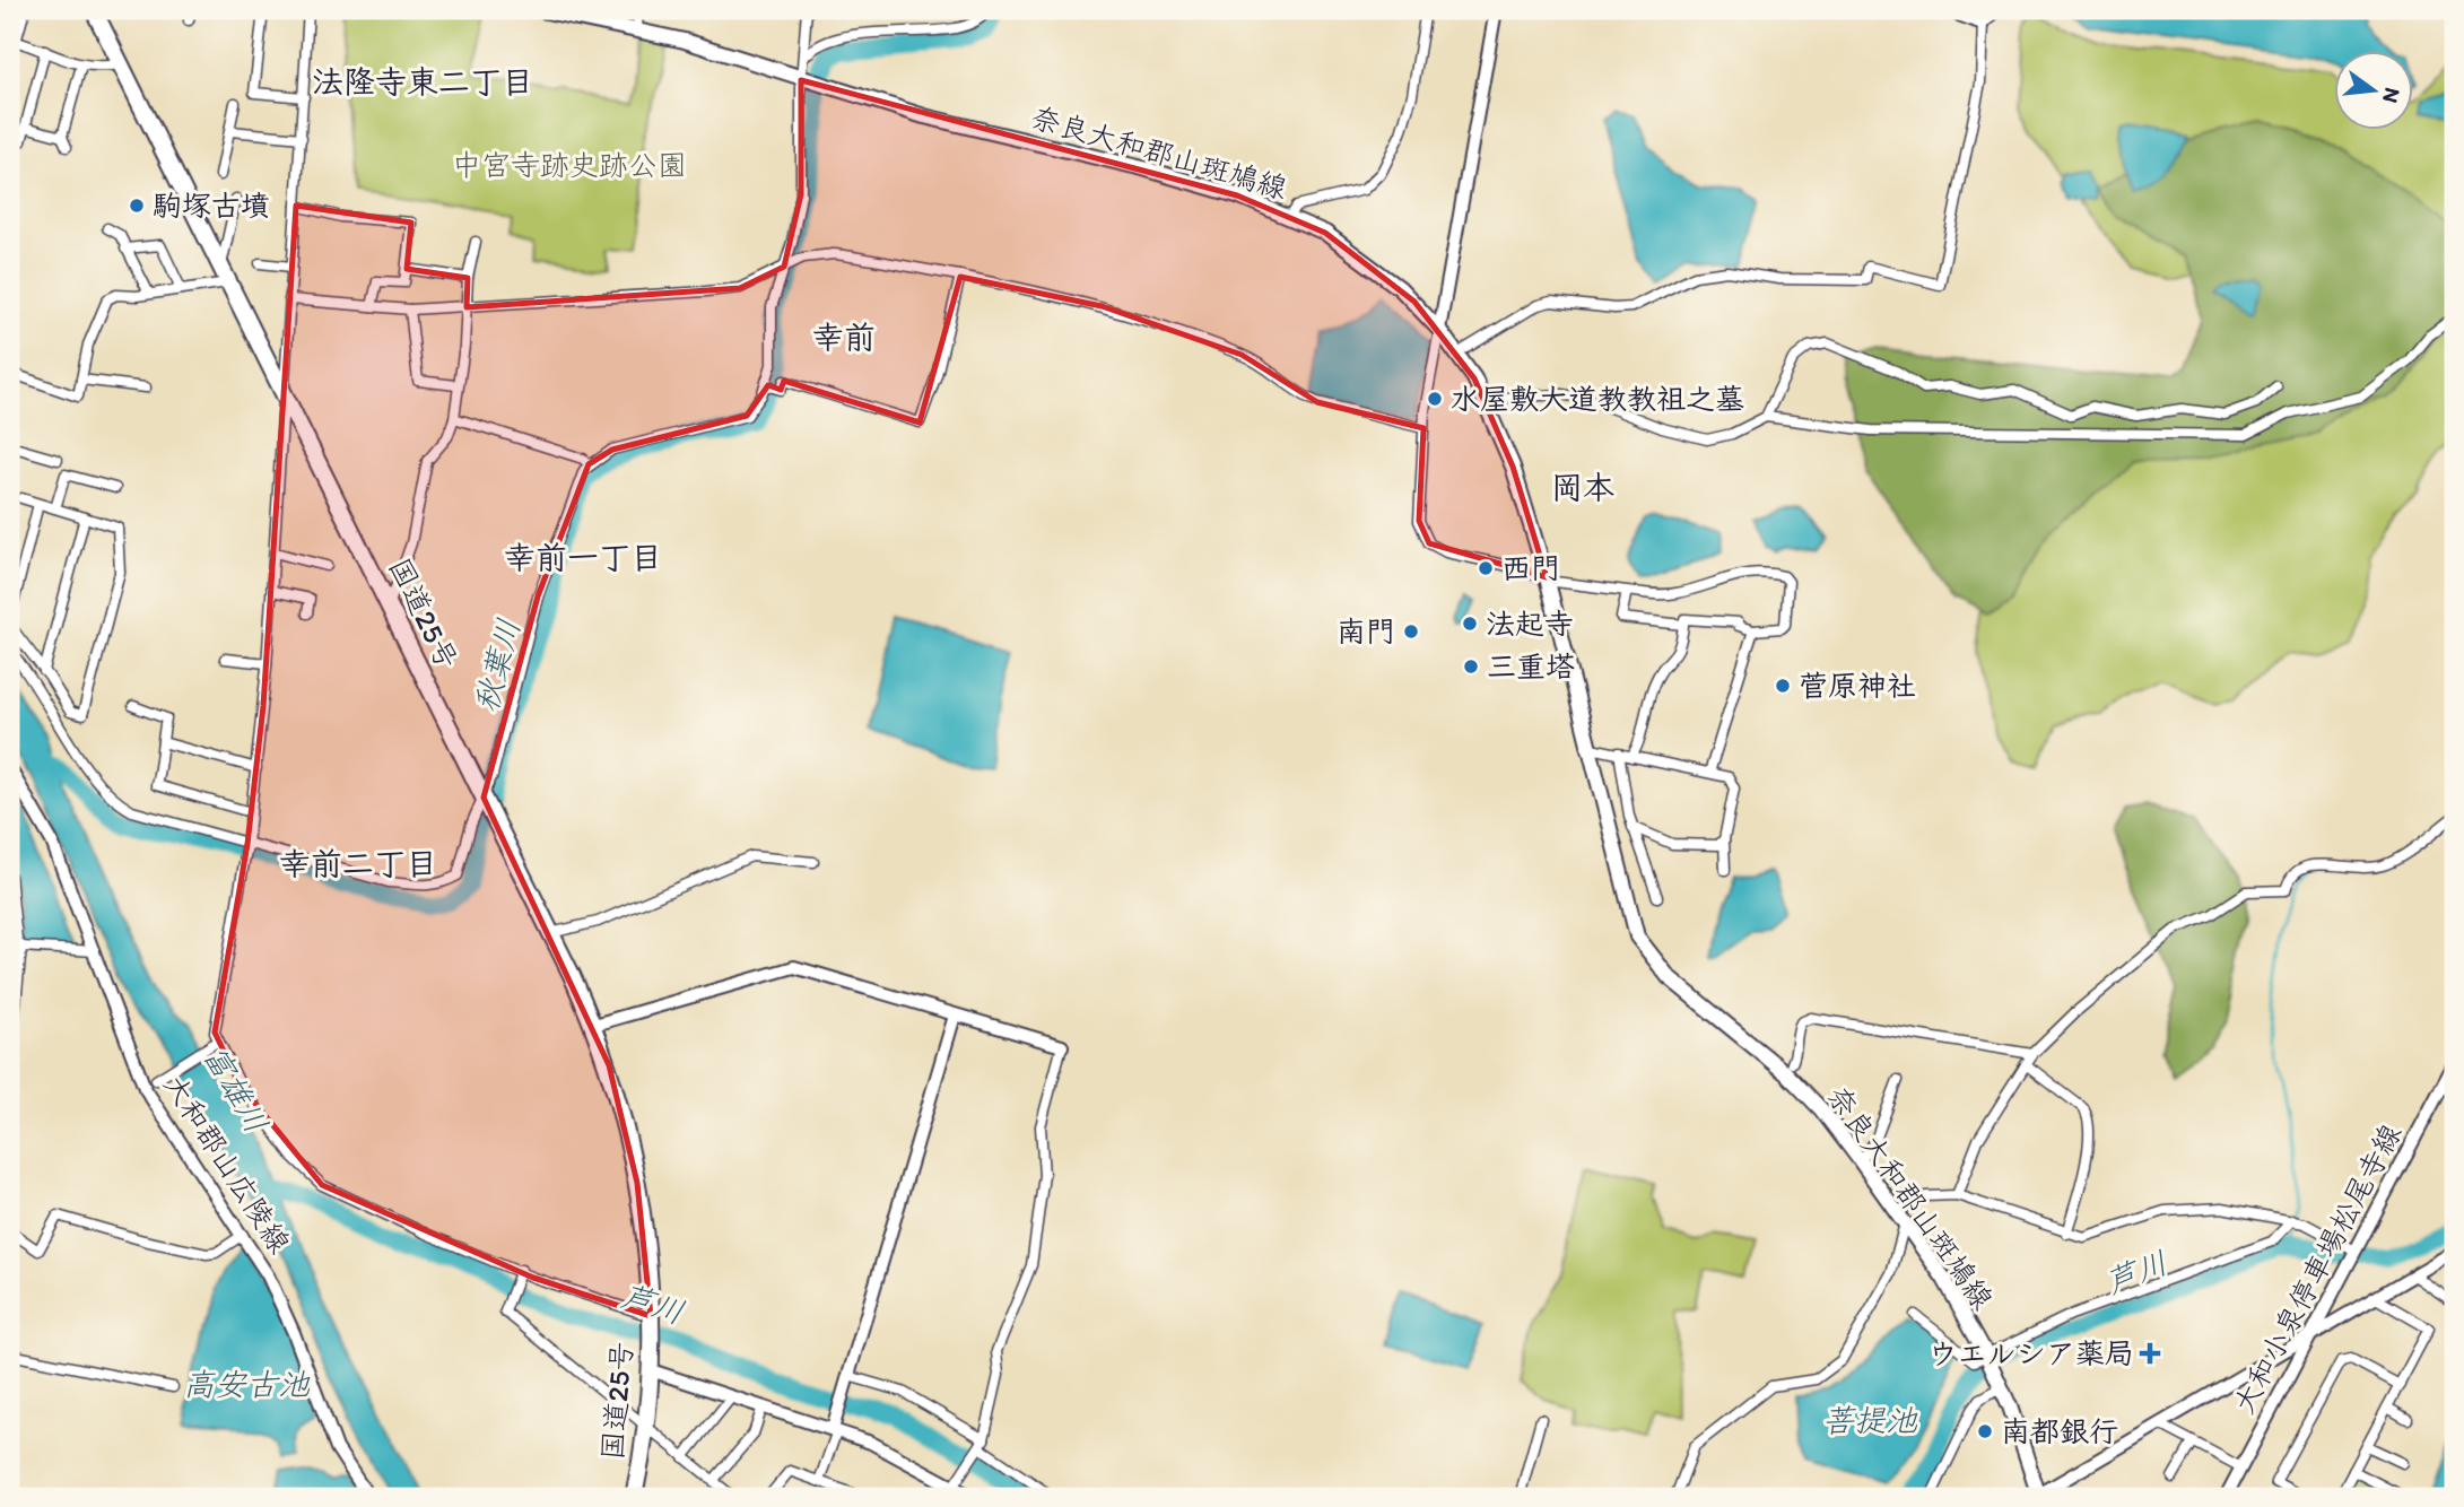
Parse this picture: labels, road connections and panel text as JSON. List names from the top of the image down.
{
  "streets": {
    "highway": ["国道25号"],
    "main road": ["奈良大和郡山斑鳩線"],
    "street": ["大和郡山広陵線", "大和小泉停車場松尾寺線"]
  },
  "districts": [
    "法隆寺東二丁目",
    "幸前",
    "岡本",
    "幸前一丁目",
    "幸前二丁目"
  ],
  "water": [
    "秋葉川",
    "富雄川",
    "芦川",
    "高安古池",
    "菩提池"
  ],
  "parks": ["中宮寺跡史跡公園"],
  "places": {
    "other": [
      "駒塚古墳",
      "水屋敷大道教教祖之墓",
      "西門",
      "法起寺",
      "南門",
      "三重塔",
      "菅原神社",
      "南都銀行"
    ],
    "health": ["ウエルシア薬局"]
  },
  "north": "right"
}
